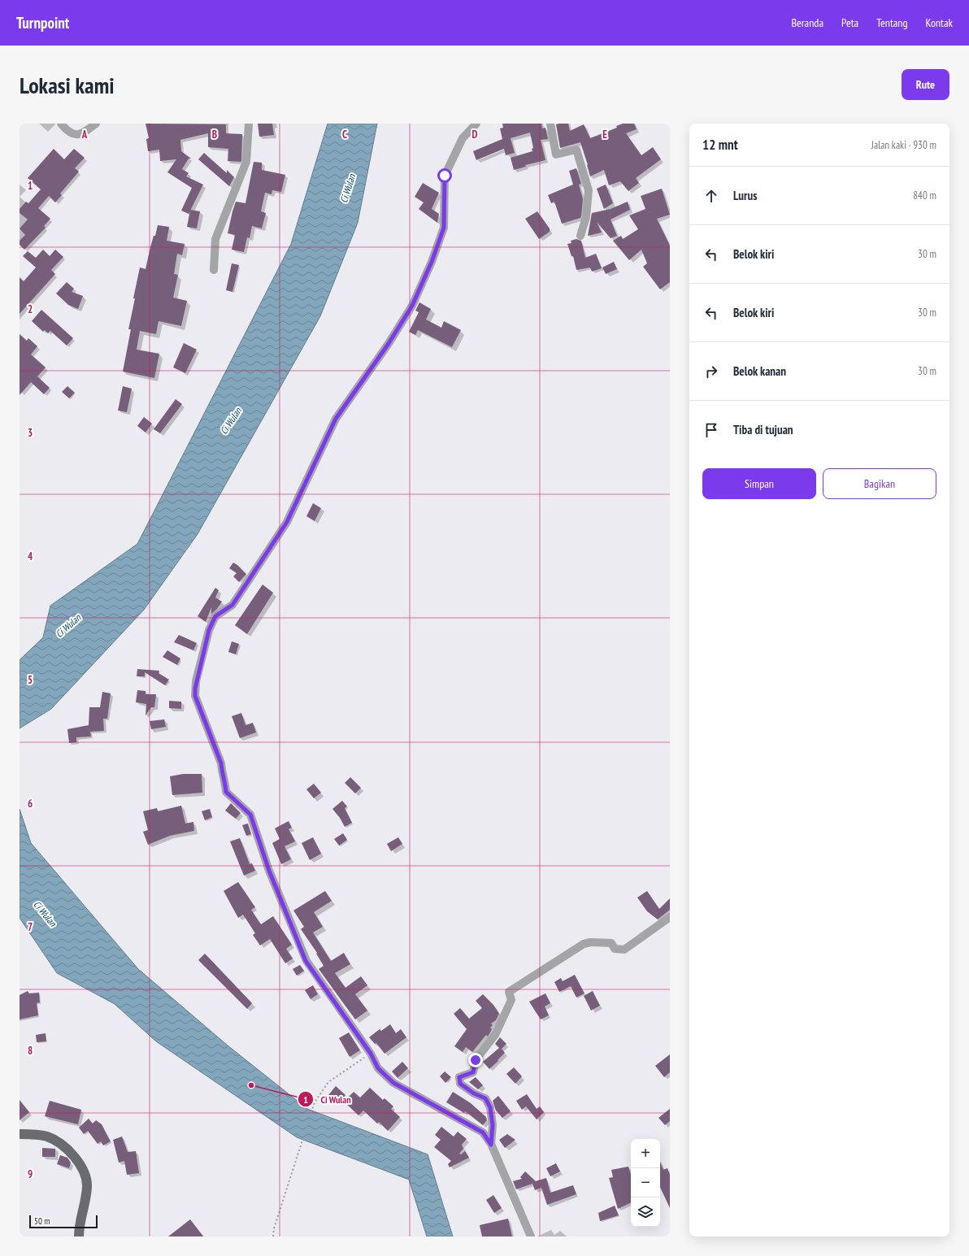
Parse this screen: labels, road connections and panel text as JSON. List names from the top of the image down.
{
  "water": ["Ci Wulan"],
  "places": ["Ci Wulan"],
  "scale_bar": "50 m",
  "page": {
    "header": "Turnpoint",
    "nav": [
      "Beranda",
      "Peta",
      "Tentang",
      "Kontak"
    ],
    "buttons": [
      "Rute",
      ["Simpan", "Bagikan"]
    ],
    "title": "Lokasi kami",
    "heading": ["12 mnt", "Jalan kaki · 930 m"],
    "list": [
      ["Lurus", "840 m"],
      ["Belok kiri", "30 m"],
      ["Belok kiri", "30 m"],
      ["Belok kanan", "30 m"],
      "Tiba di tujuan"
    ],
    "map_buttons": ["+", "−"],
    "scale": "50 m"
  },
  "grid": {
    "columns": [
      "A",
      "B",
      "C",
      "D",
      "E"
    ],
    "rows": [
      "1",
      "2",
      "3",
      "4",
      "5",
      "6",
      "7",
      "8",
      "9"
    ]
  }
}
